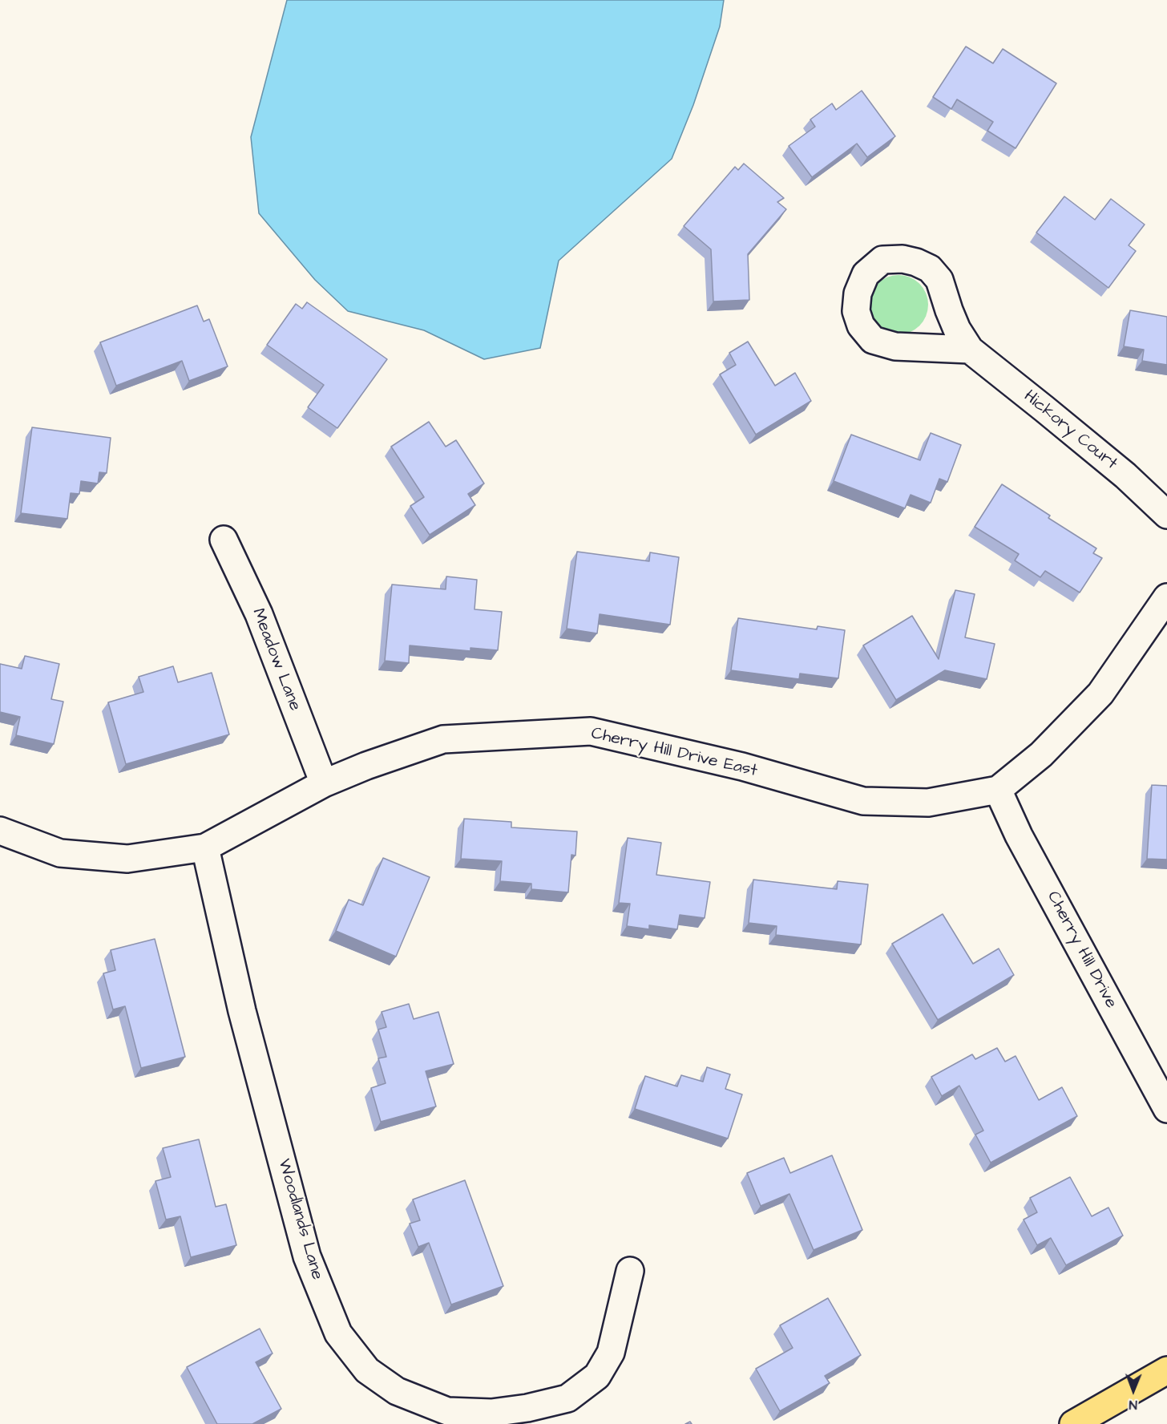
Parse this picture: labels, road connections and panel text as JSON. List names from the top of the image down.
{
  "streets": {
    "street": [
      "Hickory Court",
      "Meadow Lane",
      "Cherry Hill Drive East",
      "Cherry Hill Drive",
      "Woodlands Lane"
    ]
  },
  "crossings": [
    ["Meadow Lane", "Cherry Hill Drive East"],
    ["Cherry Hill Drive East", "Cherry Hill Drive"],
    ["Cherry Hill Drive East", "Woodlands Lane"]
  ],
  "north": "bottom"
}
